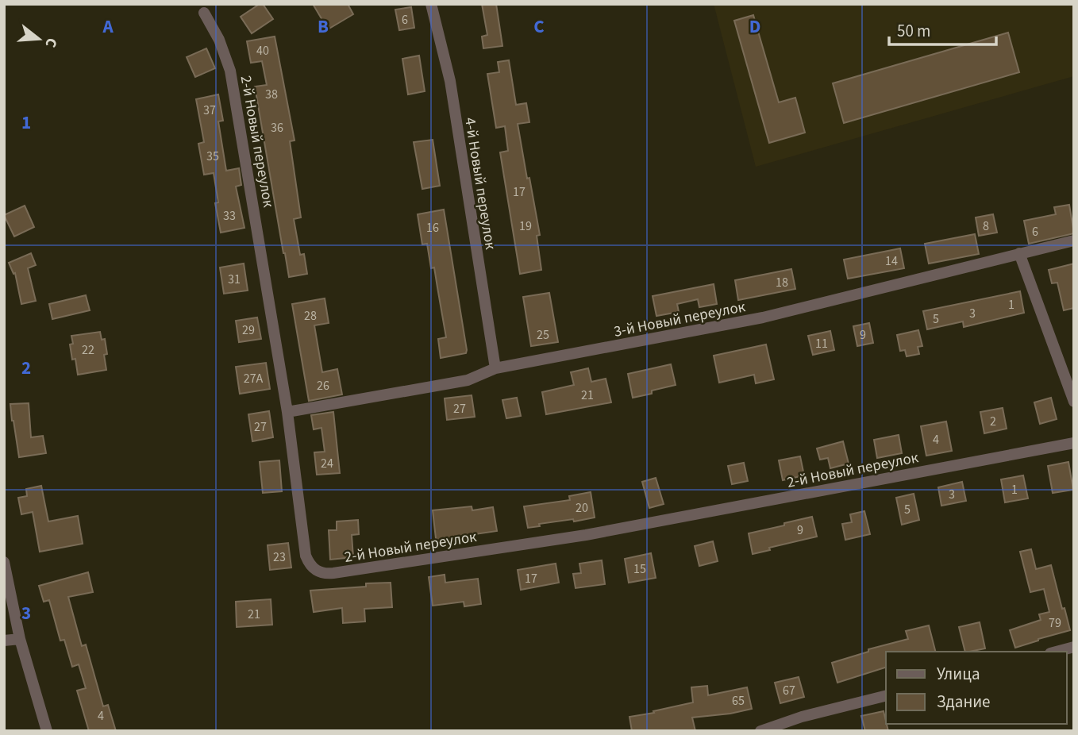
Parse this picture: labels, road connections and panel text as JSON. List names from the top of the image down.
{
  "streets": {
    "street": ["2-й Новый переулок", "4-й Новый переулок", "3-й Новый переулок"]
  },
  "crossings": [
    ["2-й Новый переулок", "3-й Новый переулок"],
    ["4-й Новый переулок", "3-й Новый переулок"]
  ],
  "house_numbers": [
    "6",
    "40",
    "38",
    "37",
    "36",
    "35",
    "17",
    "33",
    "19",
    "8",
    "16",
    "6",
    "14",
    "31",
    "18",
    "1",
    "3",
    "28",
    "5",
    "29",
    "25",
    "9",
    "11",
    "22",
    "27А",
    "26",
    "21",
    "27",
    "2",
    "27",
    "4",
    "24",
    "1",
    "3",
    "20",
    "5",
    "9",
    "23",
    "15",
    "17",
    "21",
    "79",
    "67",
    "65",
    "4"
  ],
  "legend": ["Улица", "Здание"],
  "scale_bar": "50 m",
  "north": "right",
  "grid": {
    "columns": [
      "A",
      "B",
      "C",
      "D"
    ],
    "rows": ["1", "2", "3"]
  }
}
